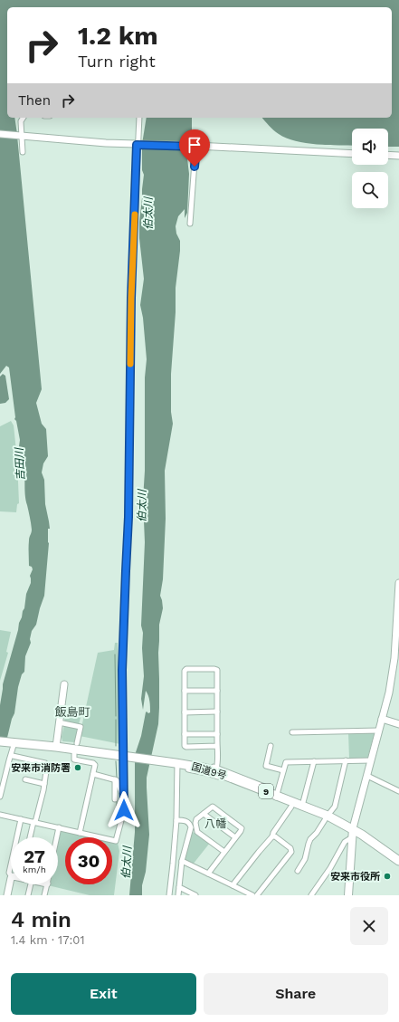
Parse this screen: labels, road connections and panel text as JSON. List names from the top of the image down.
{
  "streets": {
    "highway": ["国道9号", "9"]
  },
  "districts": ["飯島町", "八幡"],
  "water": ["伯太川", "吉田川"],
  "places": ["安来市消防署", "安来市役所"],
  "page": {
    "turn": ["1.2 km", "Turn right"],
    "then": "Then",
    "speed": "27 km/h",
    "limit": "30",
    "heading": ["4 min", "1.4 km · 17:01"],
    "buttons": ["Exit", "Share"]
  }
}
